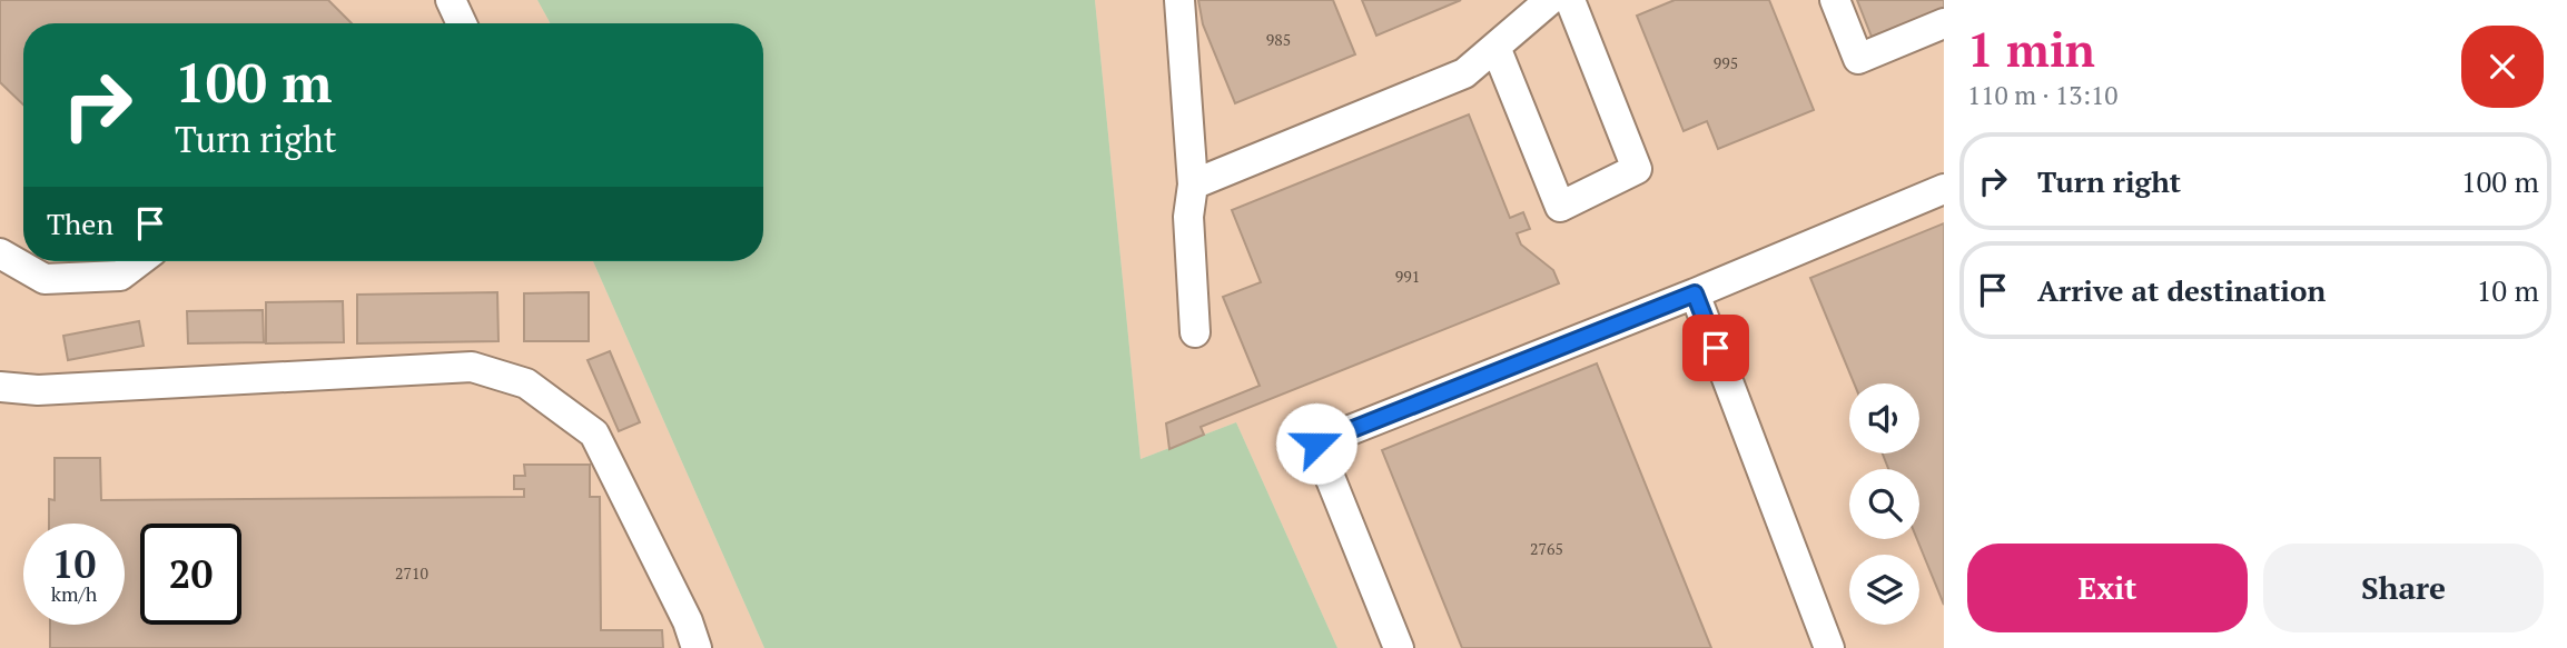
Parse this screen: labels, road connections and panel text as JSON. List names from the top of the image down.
{
  "house_numbers": [
    "985",
    "995",
    "991",
    "2765",
    "2710"
  ],
  "page": {
    "heading": ["1 min", "110 m · 13:10"],
    "turn": ["100 m", "Turn right"],
    "list": [
      {
        "name": "Turn right",
        "value": "100 m"
      },
      {
        "name": "Arrive at destination",
        "value": "10 m"
      }
    ],
    "then": "Then",
    "speed": "10 km/h",
    "limit": "20",
    "buttons": ["Exit", "Share"]
  }
}
